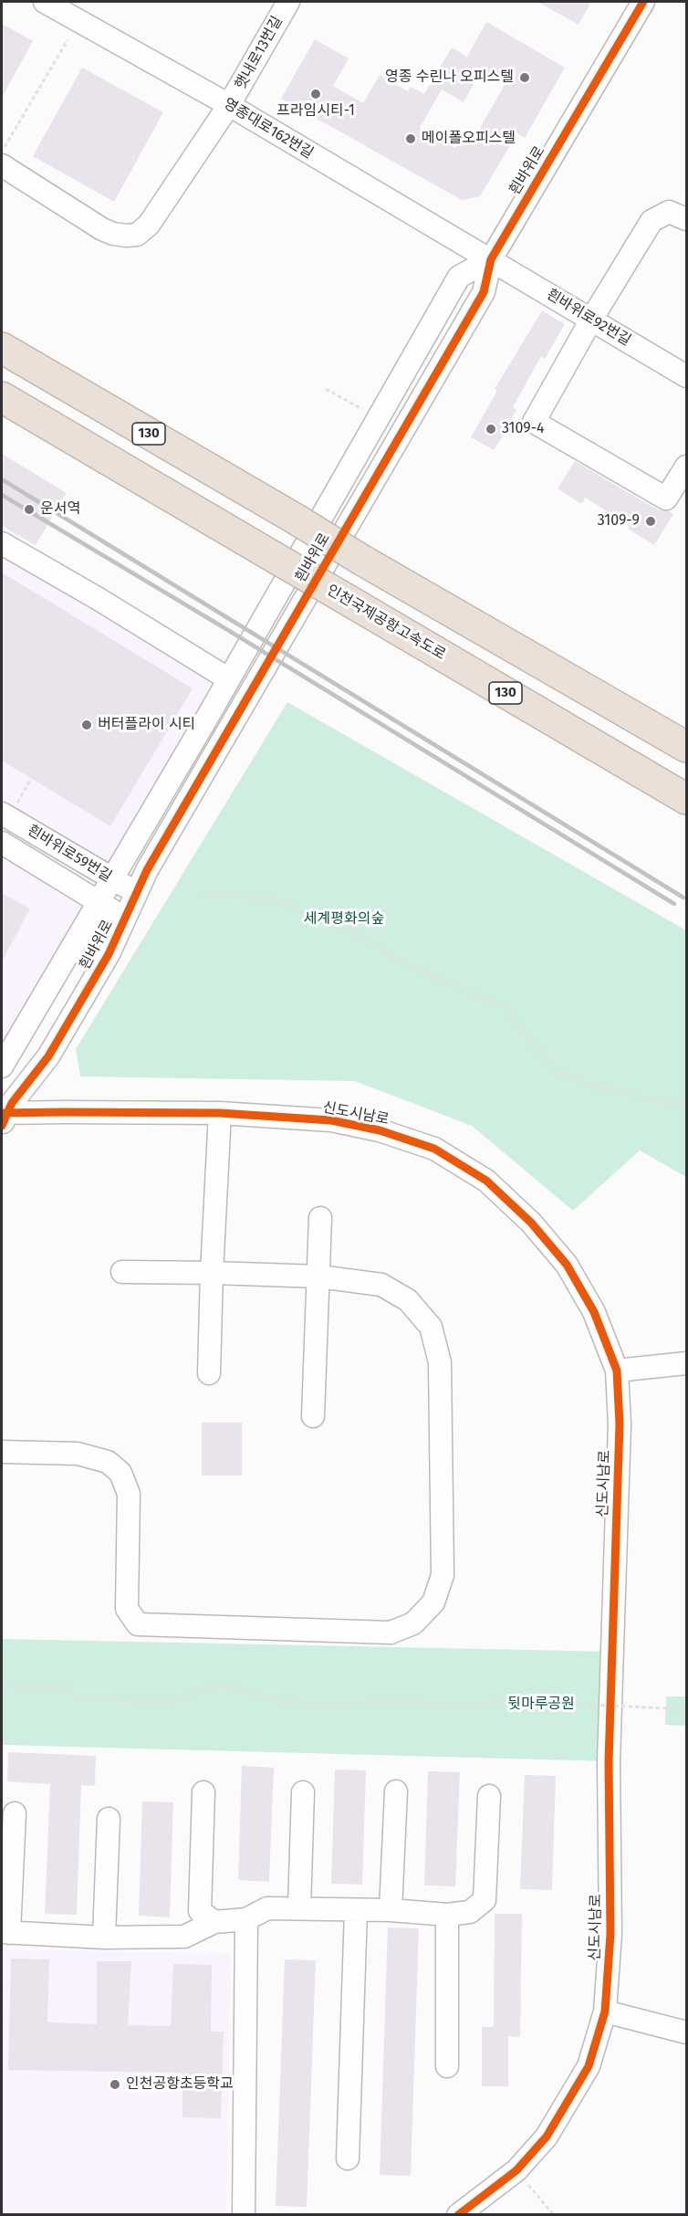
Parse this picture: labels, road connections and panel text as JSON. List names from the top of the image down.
{
  "streets": {
    "highway": ["130", "인천국제공항고속도로"],
    "street": [
      "햇내로13번길",
      "영종대로162번길",
      "흰바위로",
      "흰바위로92번길",
      "흰바위로59번길",
      "신도시남로"
    ]
  },
  "crossings": [
    ["햇내로13번길", "영종대로162번길"],
    ["영종대로162번길", "흰바위로"],
    ["영종대로162번길", "흰바위로92번길"],
    ["흰바위로", "흰바위로92번길"],
    ["흰바위로", "흰바위로59번길"],
    ["흰바위로", "신도시남로"]
  ],
  "parks": ["세계평화의숲", "뒷마루공원"],
  "places": [
    "영종 수린나 오피스텔",
    "프라임시티-1",
    "메이폴오피스텔",
    "3109-4",
    "운서역",
    "3109-9",
    "버터플라이 시티",
    "인천공항초등학교"
  ]
}
